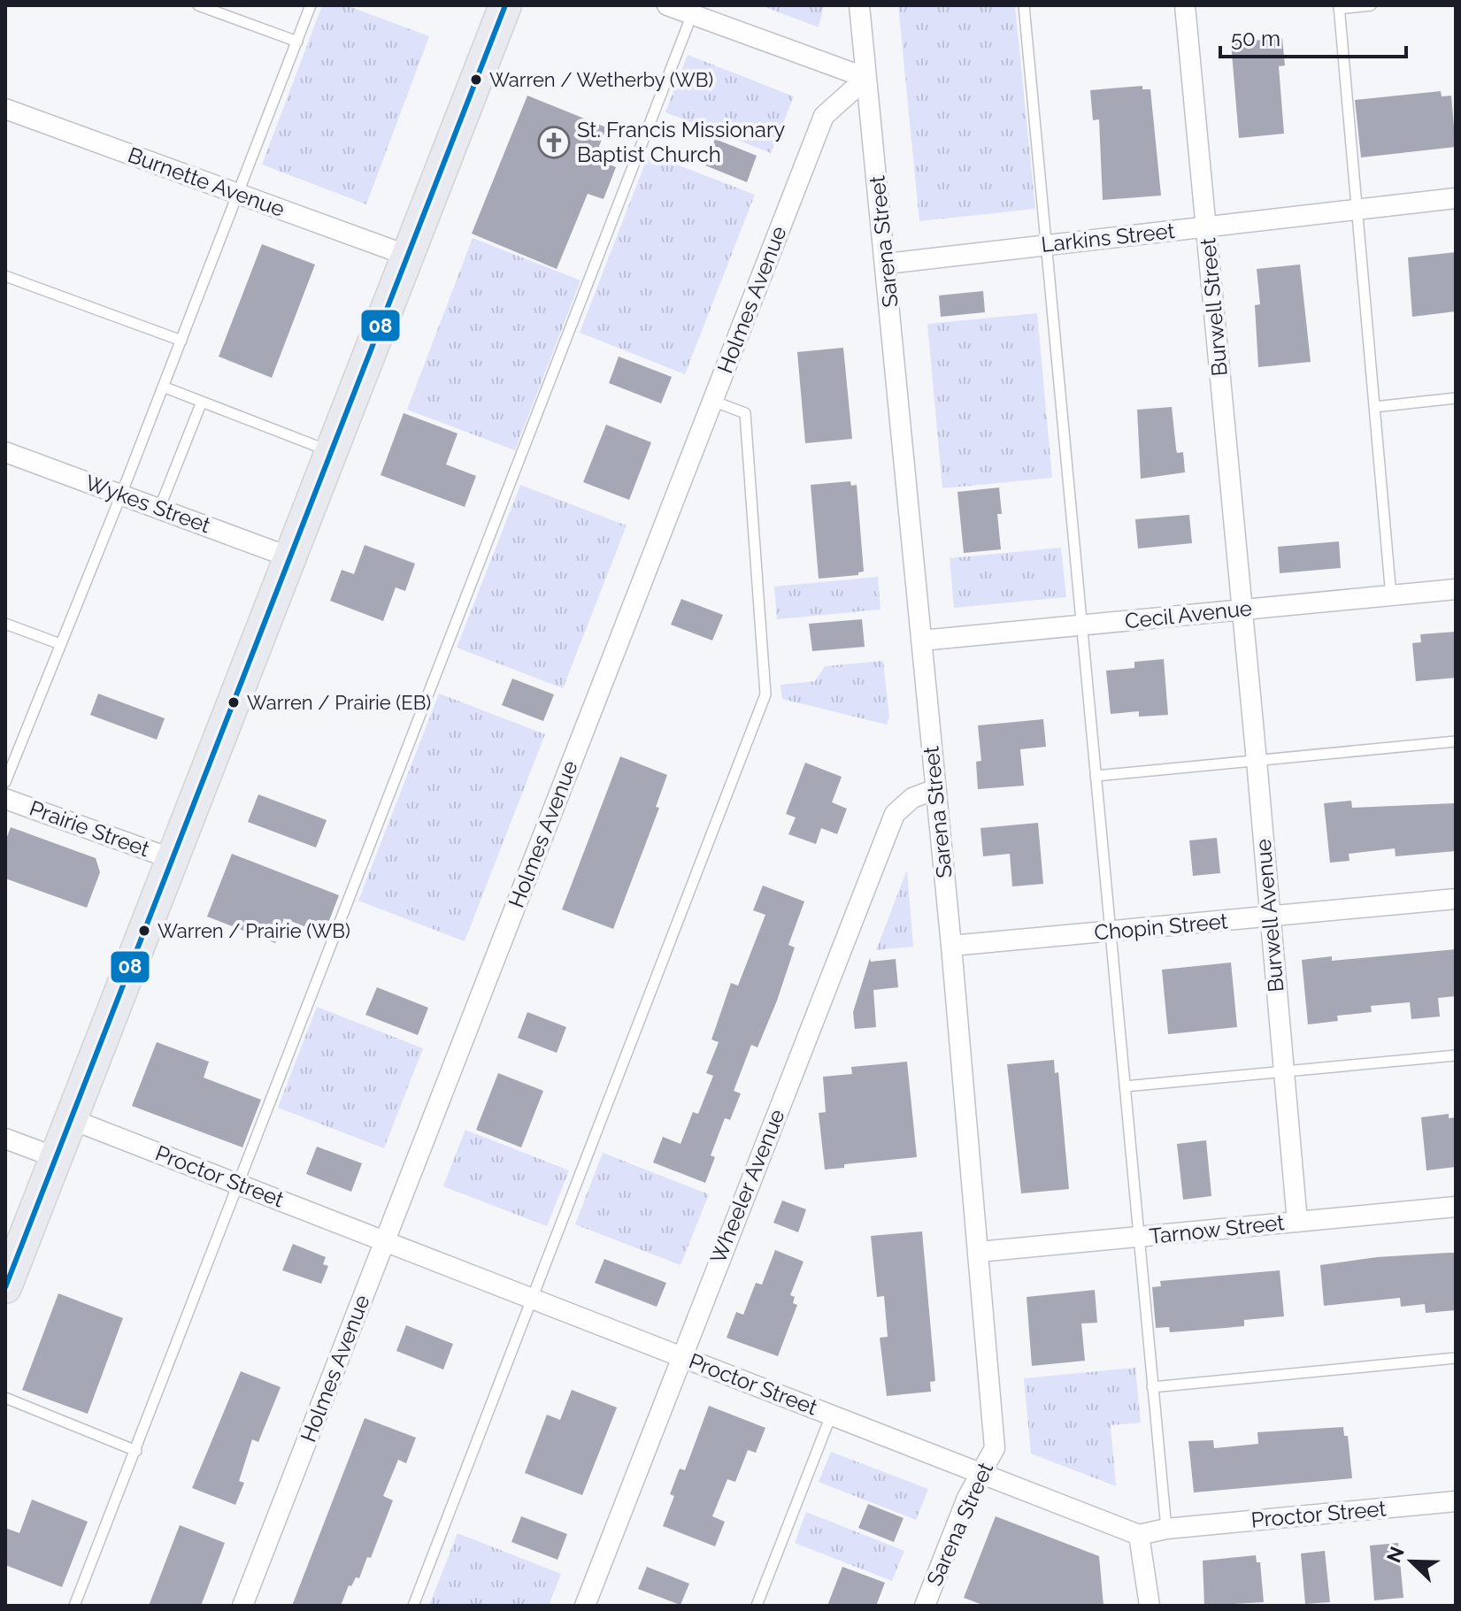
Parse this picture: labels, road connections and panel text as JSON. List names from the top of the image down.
{
  "streets": {
    "street": [
      "Burnette Avenue",
      "Larkins Street",
      "Sarena Street",
      "Holmes Avenue",
      "Burwell Street",
      "Wykes Street",
      "Cecil Avenue",
      "Prairie Street",
      "Burwell Avenue",
      "Chopin Street",
      "Proctor Street",
      "Wheeler Avenue",
      "Tarnow Street"
    ]
  },
  "crossings": [
    ["Larkins Street", "Sarena Street"],
    ["Larkins Street", "Burwell Street"],
    ["Sarena Street", "Holmes Avenue"],
    ["Sarena Street", "Cecil Avenue"],
    ["Sarena Street", "Chopin Street"],
    ["Sarena Street", "Proctor Street"],
    ["Sarena Street", "Wheeler Avenue"],
    ["Sarena Street", "Tarnow Street"],
    ["Holmes Avenue", "Proctor Street"],
    ["Burwell Street", "Cecil Avenue"],
    ["Burwell Street", "Burwell Avenue"],
    ["Cecil Avenue", "Burwell Avenue"],
    ["Burwell Avenue", "Chopin Street"],
    ["Burwell Avenue", "Tarnow Street"],
    ["Proctor Street", "Wheeler Avenue"]
  ],
  "places": {
    "other": ["Warren / Wetherby (WB)", "Warren / Prairie (EB)", "Warren / Prairie (WB)"],
    "church": ["St. Francis Missionary Baptist Church"]
  },
  "lines": ["transit line 08"],
  "scale_bar": "50 m",
  "north": "top left"
}
